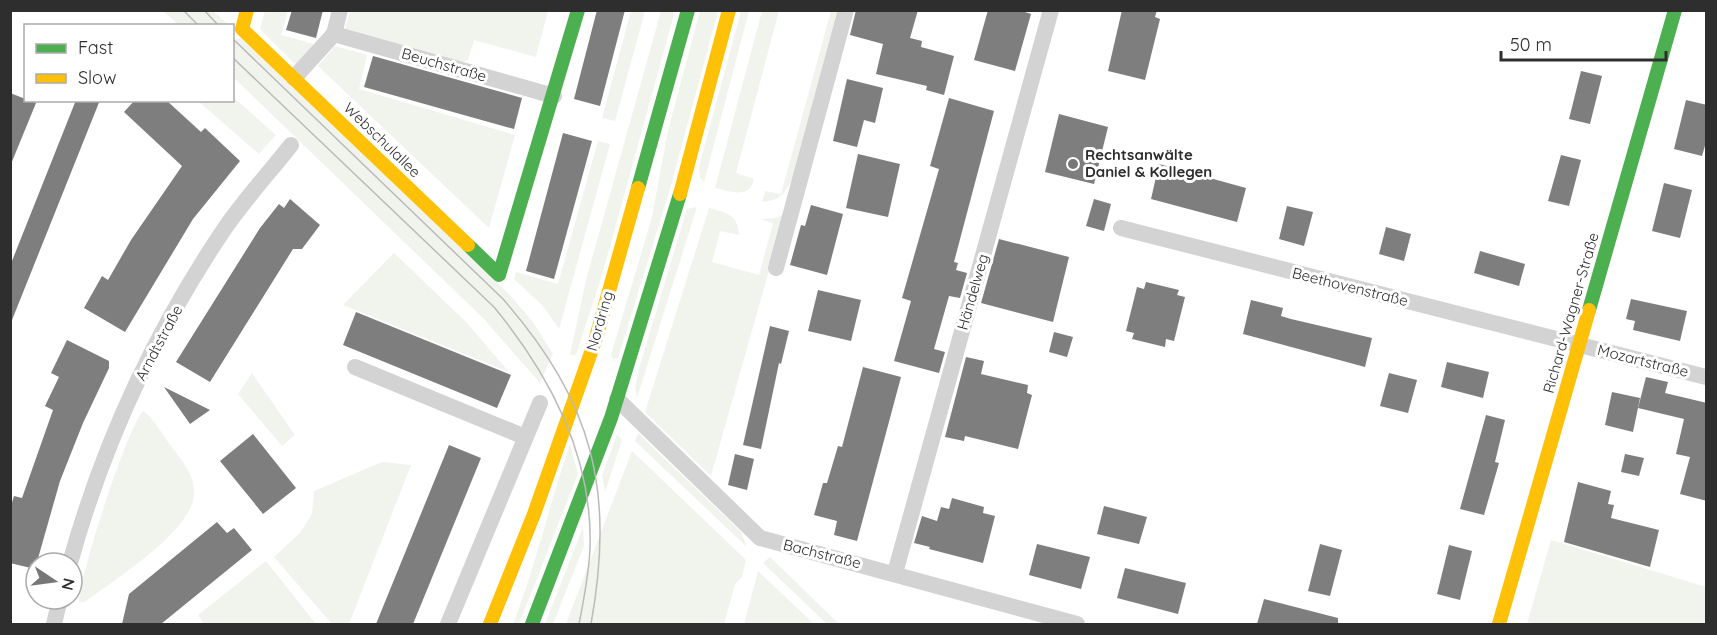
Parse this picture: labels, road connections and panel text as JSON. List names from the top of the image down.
{
  "streets": {
    "main road": ["Webschulallee", "Richard-Wagner-Straße", "Nordring"],
    "street": [
      "Beuchstraße",
      "Beethovenstraße",
      "Händelweg",
      "Arndtstraße",
      "Mozartstraße",
      "Bachstraße"
    ]
  },
  "crossings": [
    ["Beuchstraße", "Webschulallee"],
    ["Beethovenstraße", "Richard-Wagner-Straße"],
    ["Beethovenstraße", "Mozartstraße"],
    ["Händelweg", "Bachstraße"],
    ["Richard-Wagner-Straße", "Mozartstraße"]
  ],
  "places": ["Rechtsanwälte Daniel & Kollegen"],
  "legend": ["Fast", "Slow"],
  "scale_bar": "50 m",
  "north": "right"
}
